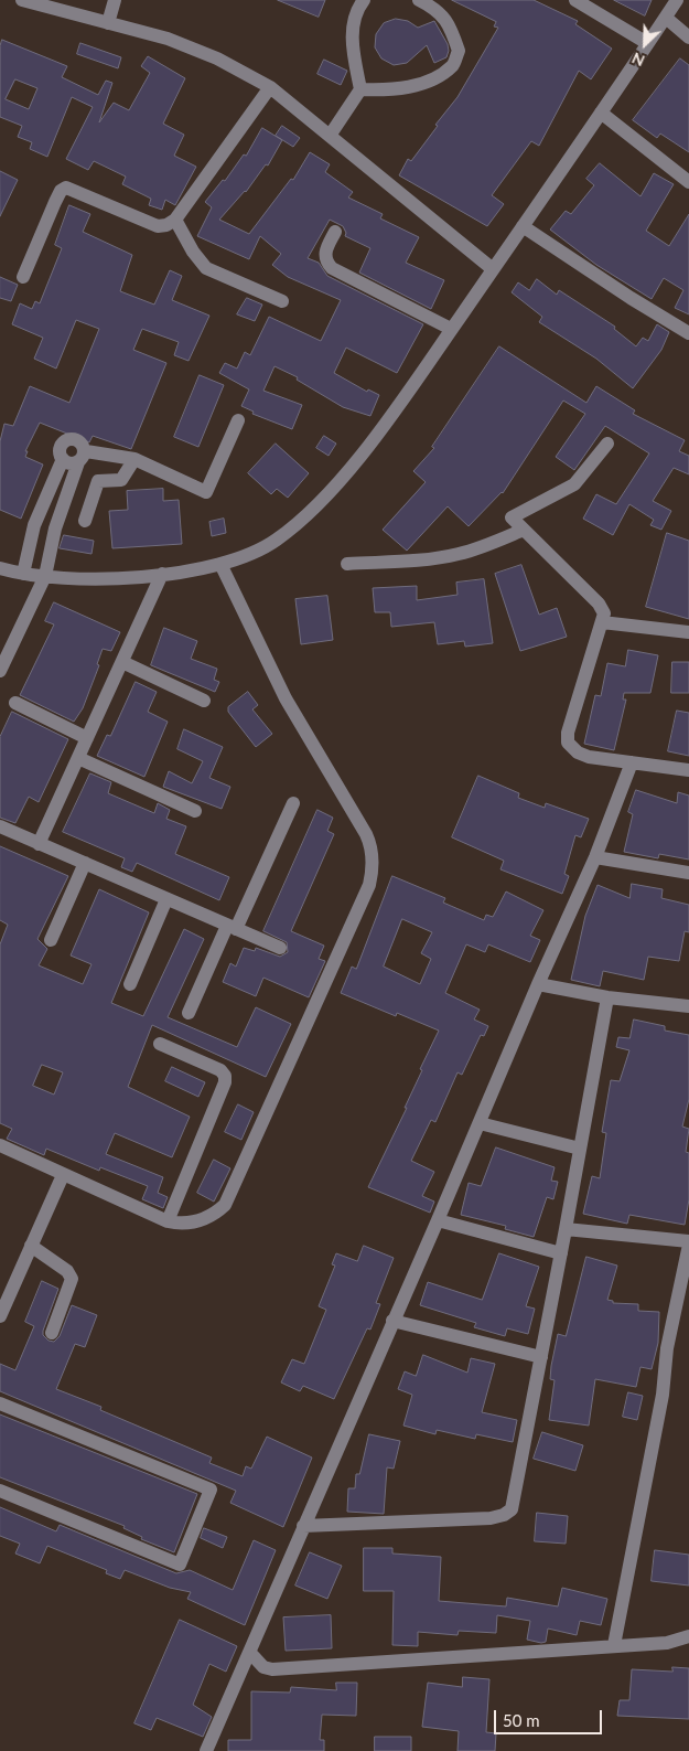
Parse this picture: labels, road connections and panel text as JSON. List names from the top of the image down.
{
  "scale_bar": "50 m",
  "north": "bottom left"
}
